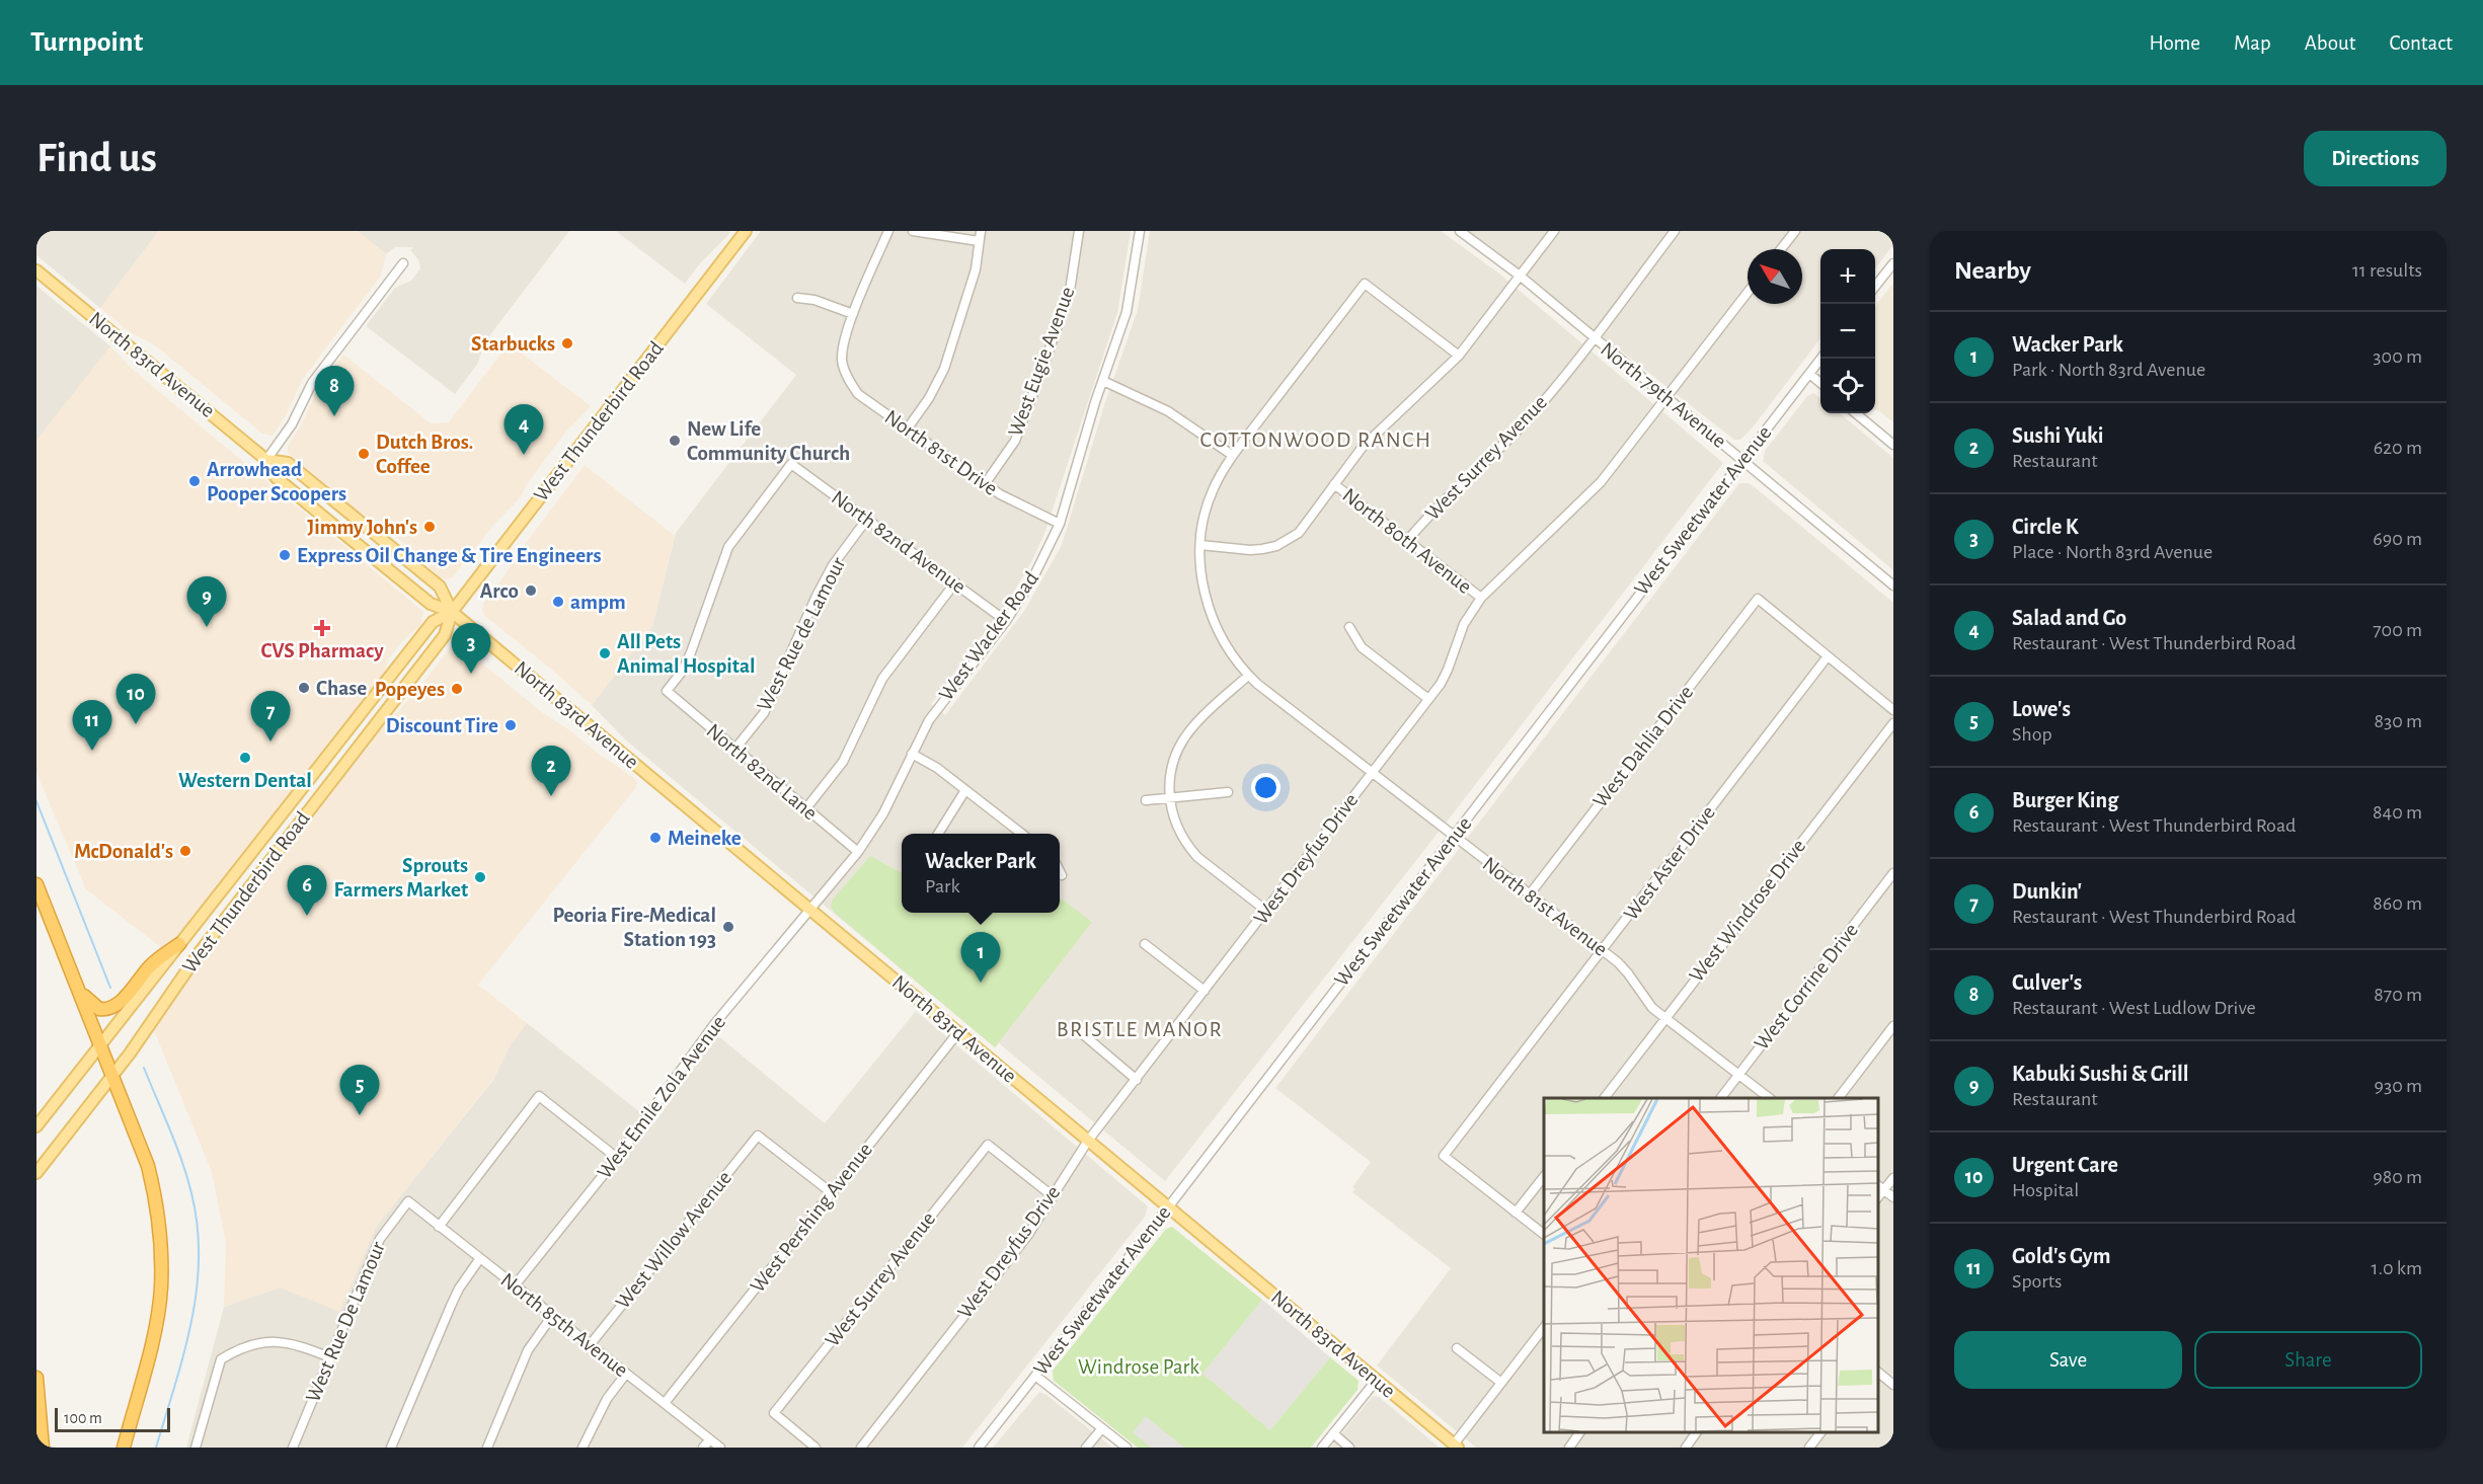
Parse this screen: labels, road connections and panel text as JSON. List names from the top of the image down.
{
  "streets": {
    "main road": ["North 83rd Avenue", "West Thunderbird Road"],
    "street": [
      "West Eugie Avenue",
      "North 79th Avenue",
      "North 81st Drive",
      "West Surrey Avenue",
      "West Sweetwater Avenue",
      "North 80th Avenue",
      "North 82nd Avenue",
      "West Rue de Lamour",
      "West Wacker Road",
      "West Dahlia Drive",
      "North 82nd Lane",
      "West Dreyfus Drive",
      "West Aster Drive",
      "North 81st Avenue",
      "West Windrose Drive",
      "West Corrine Drive",
      "West Emile Zola Avenue",
      "West Pershing Avenue",
      "West Willow Avenue",
      "West Rue De Lamour",
      "North 85th Avenue"
    ]
  },
  "crossings": [
    ["West Eugie Avenue", "North 81st Drive"],
    ["North 83rd Avenue", "West Thunderbird Road"],
    ["North 83rd Avenue", "West Sweetwater Avenue"],
    ["North 83rd Avenue", "West Wacker Road"],
    ["North 83rd Avenue", "West Dreyfus Drive"],
    ["North 83rd Avenue", "West Emile Zola Avenue"],
    ["North 83rd Avenue", "West Pershing Avenue"],
    ["North 79th Avenue", "West Surrey Avenue"],
    ["North 79th Avenue", "West Sweetwater Avenue"],
    ["North 79th Avenue", "West Dreyfus Drive"],
    ["North 81st Drive", "West Wacker Road"],
    ["West Surrey Avenue", "North 80th Avenue"],
    ["West Surrey Avenue", "West Dreyfus Drive"],
    ["West Sweetwater Avenue", "North 81st Avenue"],
    ["North 80th Avenue", "West Dreyfus Drive"],
    ["North 82nd Avenue", "West Rue de Lamour"],
    ["North 82nd Avenue", "West Wacker Road"],
    ["North 82nd Avenue", "North 82nd Lane"],
    ["West Rue de Lamour", "North 82nd Lane"],
    ["West Wacker Road", "North 82nd Lane"],
    ["West Wacker Road", "West Emile Zola Avenue"],
    ["West Dahlia Drive", "West Aster Drive"],
    ["West Dahlia Drive", "North 81st Avenue"],
    ["West Dreyfus Drive", "North 81st Avenue"],
    ["West Aster Drive", "North 81st Avenue"],
    ["North 81st Avenue", "West Windrose Drive"],
    ["North 81st Avenue", "West Corrine Drive"],
    ["West Emile Zola Avenue", "North 85th Avenue"],
    ["West Pershing Avenue", "West Willow Avenue"],
    ["West Pershing Avenue", "North 85th Avenue"],
    ["West Willow Avenue", "North 85th Avenue"],
    ["West Rue De Lamour", "North 85th Avenue"]
  ],
  "districts": ["COTTONWOOD RANCH", "BRISTLE MANOR"],
  "parks": ["Windrose Park"],
  "places": {
    "other": [
      "Starbucks",
      "New Life Community Church",
      "Dutch Bros. Coffee",
      "Arrowhead Pooper Scoopers",
      "Jimmy John's",
      "Express Oil Change & Tire Engineers",
      "Arco",
      "ampm",
      "All Pets Animal Hospital",
      "Chase",
      "Popeyes",
      "Discount Tire",
      "Western Dental",
      "Meineke",
      "McDonald's",
      "Sprouts Farmers Market",
      "Peoria Fire-Medical Station 193"
    ],
    "health": ["CVS Pharmacy"]
  },
  "scale_bar": "100 m",
  "north": "top left",
  "page": {
    "header": "Turnpoint",
    "nav": [
      "Home",
      "Map",
      "About",
      "Contact"
    ],
    "buttons": [
      "Directions",
      ["Save", "Share"]
    ],
    "title": "Find us",
    "heading": ["Nearby", "11 results"],
    "map_buttons": ["+", "−"],
    "list": [
      {
        "mark": "1",
        "name": "Wacker Park",
        "note": "Park · North 83rd Avenue",
        "value": "300 m"
      },
      {
        "mark": "2",
        "name": "Sushi Yuki",
        "note": "Restaurant",
        "value": "620 m"
      },
      {
        "mark": "3",
        "name": "Circle K",
        "note": "Place · North 83rd Avenue",
        "value": "690 m"
      },
      {
        "mark": "4",
        "name": "Salad and Go",
        "note": "Restaurant · West Thunderbird Road",
        "value": "700 m"
      },
      {
        "mark": "5",
        "name": "Lowe's",
        "note": "Shop",
        "value": "830 m"
      },
      {
        "mark": "6",
        "name": "Burger King",
        "note": "Restaurant · West Thunderbird Road",
        "value": "840 m"
      },
      {
        "mark": "7",
        "name": "Dunkin'",
        "note": "Restaurant · West Thunderbird Road",
        "value": "860 m"
      },
      {
        "mark": "8",
        "name": "Culver's",
        "note": "Restaurant · West Ludlow Drive",
        "value": "870 m"
      },
      {
        "mark": "9",
        "name": "Kabuki Sushi & Grill",
        "note": "Restaurant",
        "value": "930 m"
      },
      {
        "mark": "10",
        "name": "Urgent Care",
        "note": "Hospital",
        "value": "980 m"
      },
      {
        "mark": "11",
        "name": "Gold's Gym",
        "note": "Sports",
        "value": "1.0 km"
      }
    ],
    "pins": [
      "8",
      "4",
      "9",
      "3",
      "10",
      "7",
      "11",
      "2",
      "6",
      "1",
      "5"
    ],
    "popup": ["Wacker Park", "Park"],
    "scale": "100 m"
  }
}
